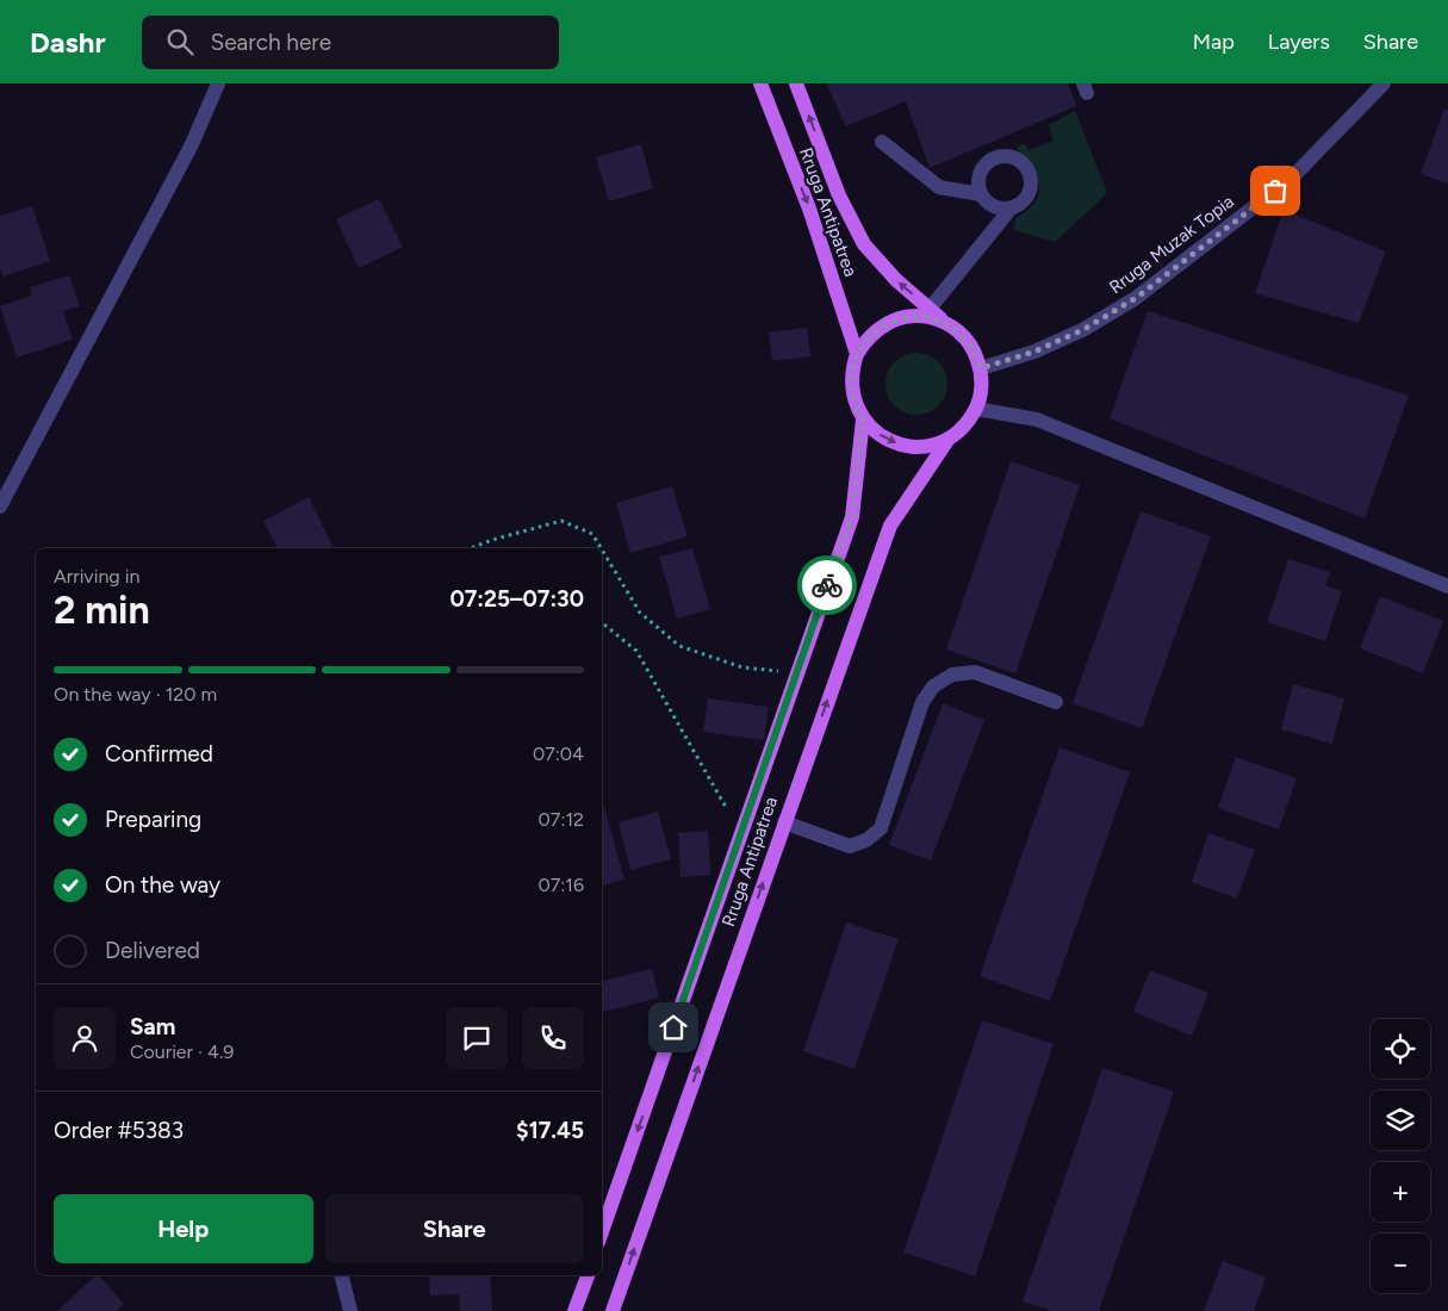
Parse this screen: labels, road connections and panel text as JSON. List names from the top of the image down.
{
  "streets": {
    "main road": ["Rruga Antipatrea"],
    "street": ["Rruga Muzak Topia"]
  },
  "crossings": [
    ["Rruga Antipatrea", "Rruga Muzak Topia"]
  ],
  "page": {
    "header": "Dashr",
    "search": "Search here",
    "nav": ["Map", "Layers", "Share"],
    "heading": ["2 min", "Arriving in", "07:25–07:30"],
    "panel": [
      "Sam",
      "Courier · 4.9",
      "Order #5383",
      "$17.45"
    ],
    "bar": "On the way · 120 m",
    "list": [
      ["Confirmed", "07:04"],
      ["Preparing", "07:12"],
      ["On the way", "07:16"],
      "Delivered"
    ],
    "map_buttons": ["+", "−"],
    "buttons": ["Help", "Share"]
  }
}
